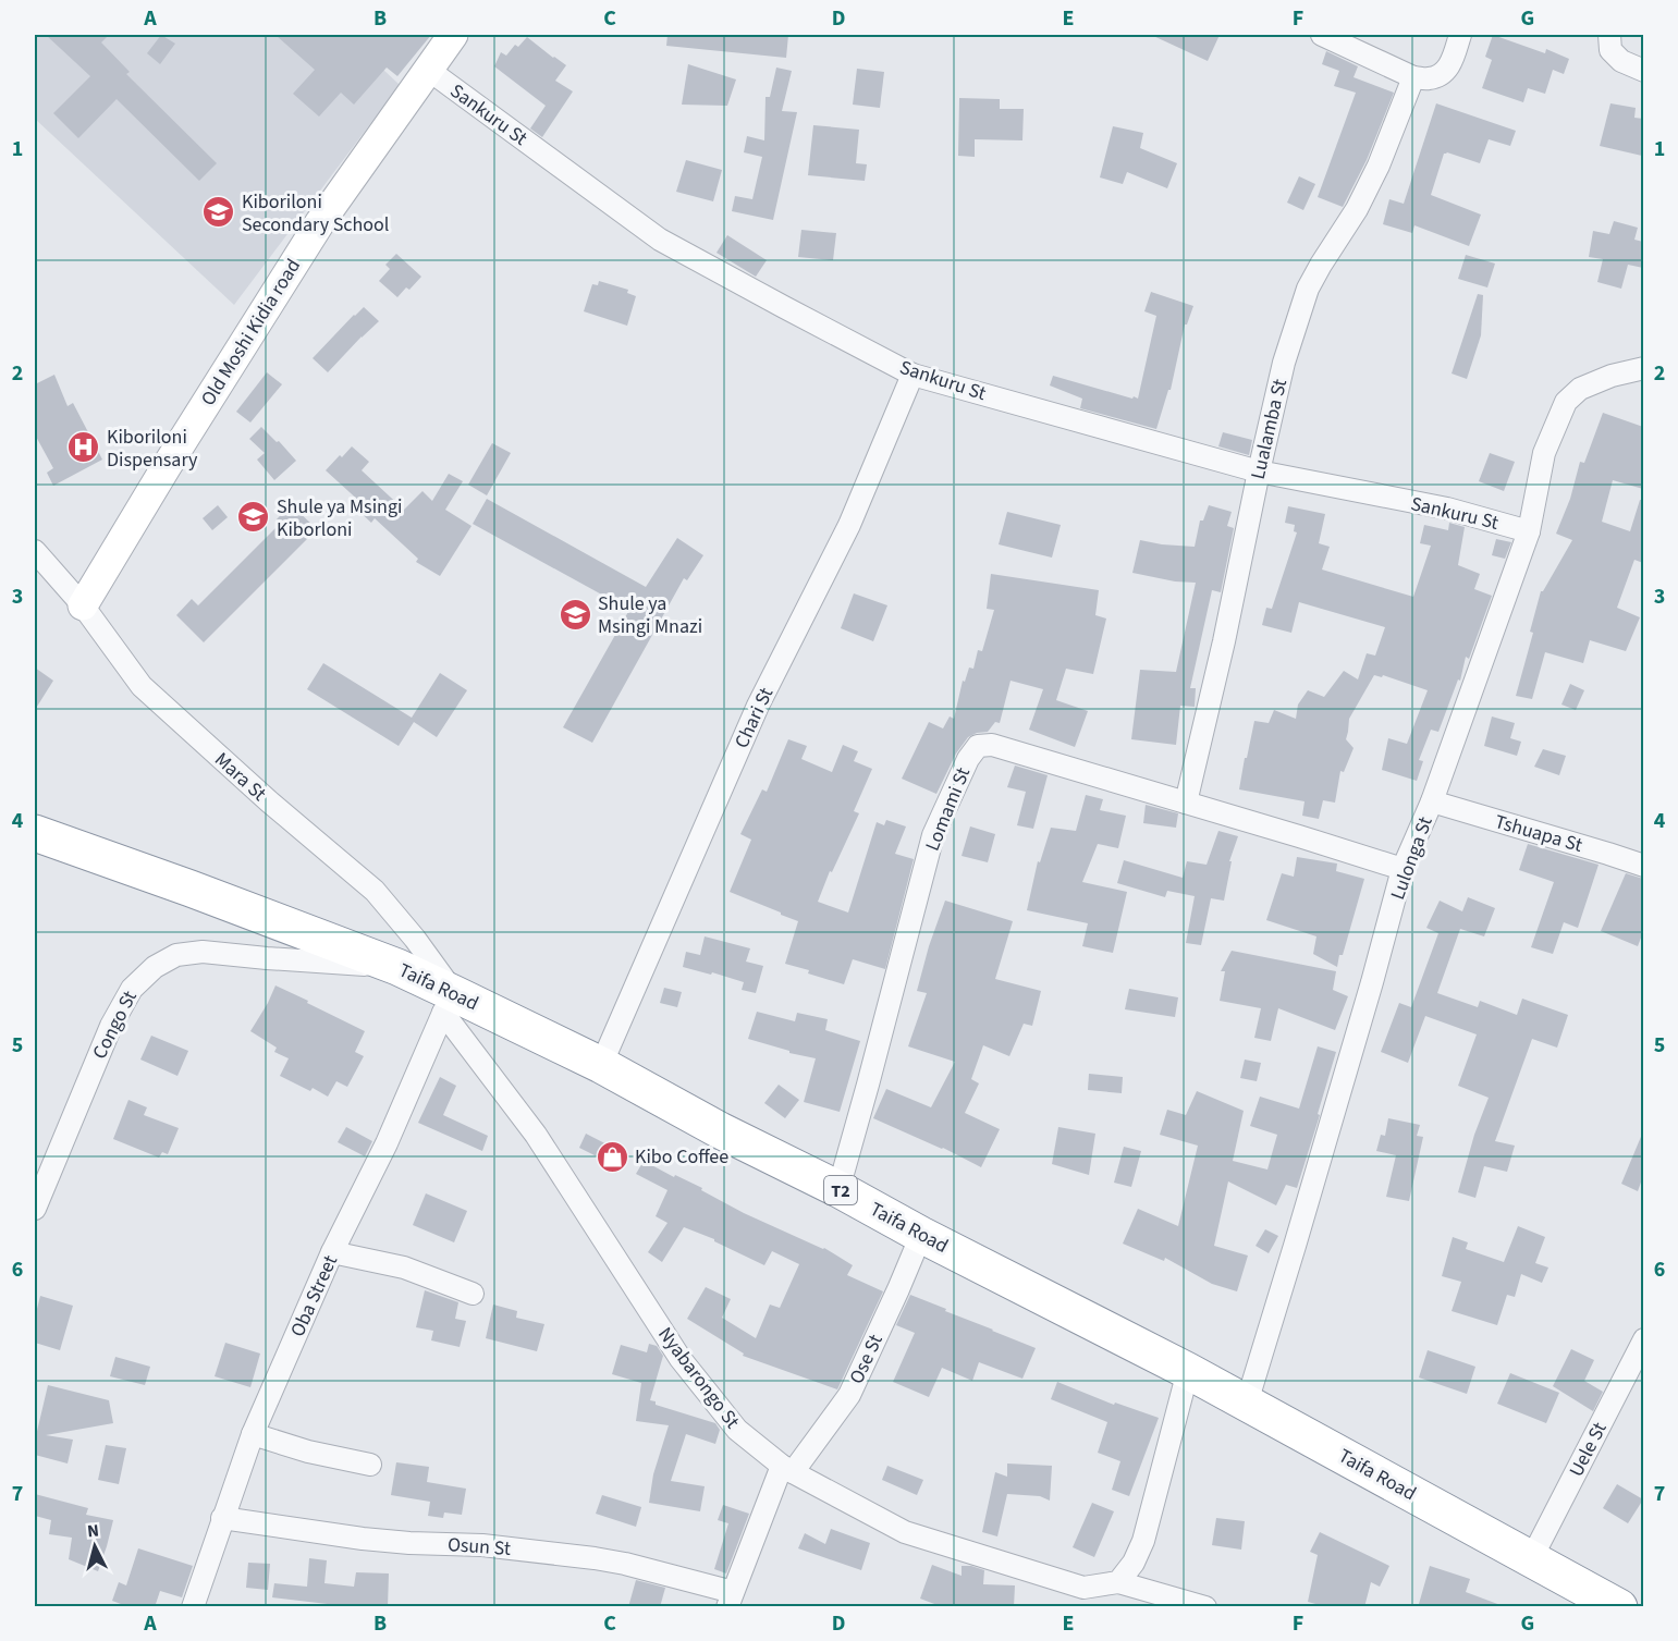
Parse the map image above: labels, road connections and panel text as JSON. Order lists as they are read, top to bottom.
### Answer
{
  "streets": {
    "highway": ["Taifa Road", "T2"],
    "street": [
      "Sankuru St",
      "Old Moshi Kidia road",
      "Lualamba St",
      "Chari St",
      "Mara St",
      "Lomami St",
      "Tshuapa St",
      "Lulonga St",
      "Congo St",
      "Oba Street",
      "Ose St",
      "Nyabarongo St",
      "Uele St",
      "Osun St"
    ]
  },
  "crossings": [
    ["Sankuru St", "Old Moshi Kidia road"],
    ["Sankuru St", "Lualamba St"],
    ["Sankuru St", "Chari St"],
    ["Sankuru St", "Lulonga St"],
    ["Old Moshi Kidia road", "Mara St"],
    ["Lualamba St", "Lomami St"],
    ["Chari St", "Taifa Road"],
    ["Mara St", "Taifa Road"],
    ["Mara St", "Oba Street"],
    ["Mara St", "Nyabarongo St"],
    ["Lomami St", "Lulonga St"],
    ["Lomami St", "Taifa Road"],
    ["Tshuapa St", "Lulonga St"],
    ["Lulonga St", "Taifa Road"],
    ["Taifa Road", "Congo St"],
    ["Taifa Road", "Oba Street"],
    ["Taifa Road", "Ose St"],
    ["Taifa Road", "Nyabarongo St"],
    ["Taifa Road", "Uele St"],
    ["Oba Street", "Nyabarongo St"],
    ["Oba Street", "Osun St"],
    ["Ose St", "Nyabarongo St"],
    ["Ose St", "Osun St"]
  ],
  "places": {
    "school or university": ["Kiboriloni Secondary School", "Shule ya Msingi Kiborloni", "Shule ya Msingi Mnazi"],
    "hospital": ["Kiboriloni Dispensary"],
    "shop": ["Kibo Coffee"]
  },
  "north": "top",
  "grid": {
    "columns": [
      "A",
      "B",
      "C",
      "D",
      "E",
      "F",
      "G"
    ],
    "rows": [
      "1",
      "2",
      "3",
      "4",
      "5",
      "6",
      "7"
    ]
  }
}
